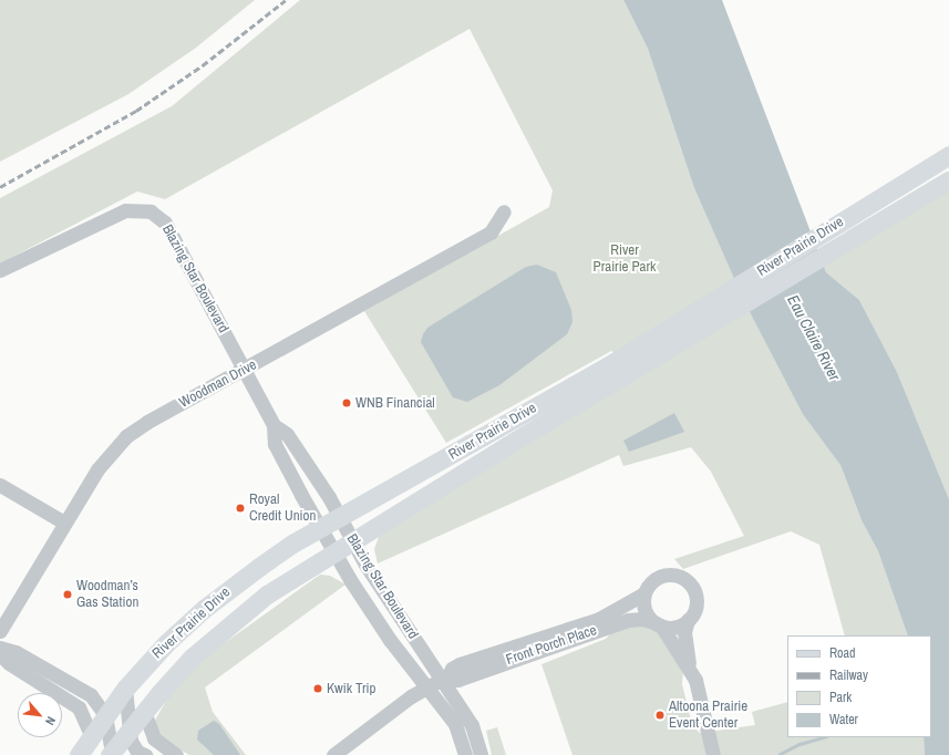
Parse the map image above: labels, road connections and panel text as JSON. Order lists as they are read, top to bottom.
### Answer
{
  "streets": {
    "main road": ["River Prairie Drive"],
    "street": ["Blazing Star Boulevard", "Woodman Drive", "Front Porch Place"]
  },
  "crossings": [
    ["River Prairie Drive", "Blazing Star Boulevard"],
    ["Blazing Star Boulevard", "Woodman Drive"],
    ["Blazing Star Boulevard", "Front Porch Place"]
  ],
  "water": ["Eau Claire River"],
  "parks": ["River Prairie Park"],
  "places": [
    "WNB Financial",
    "Royal Credit Union",
    "Woodman’s Gas Station",
    "Kwik Trip",
    "Altoona Prairie Event Center"
  ],
  "legend": [
    "Road",
    "Railway",
    "Park",
    "Water"
  ],
  "north": "bottom right"
}
